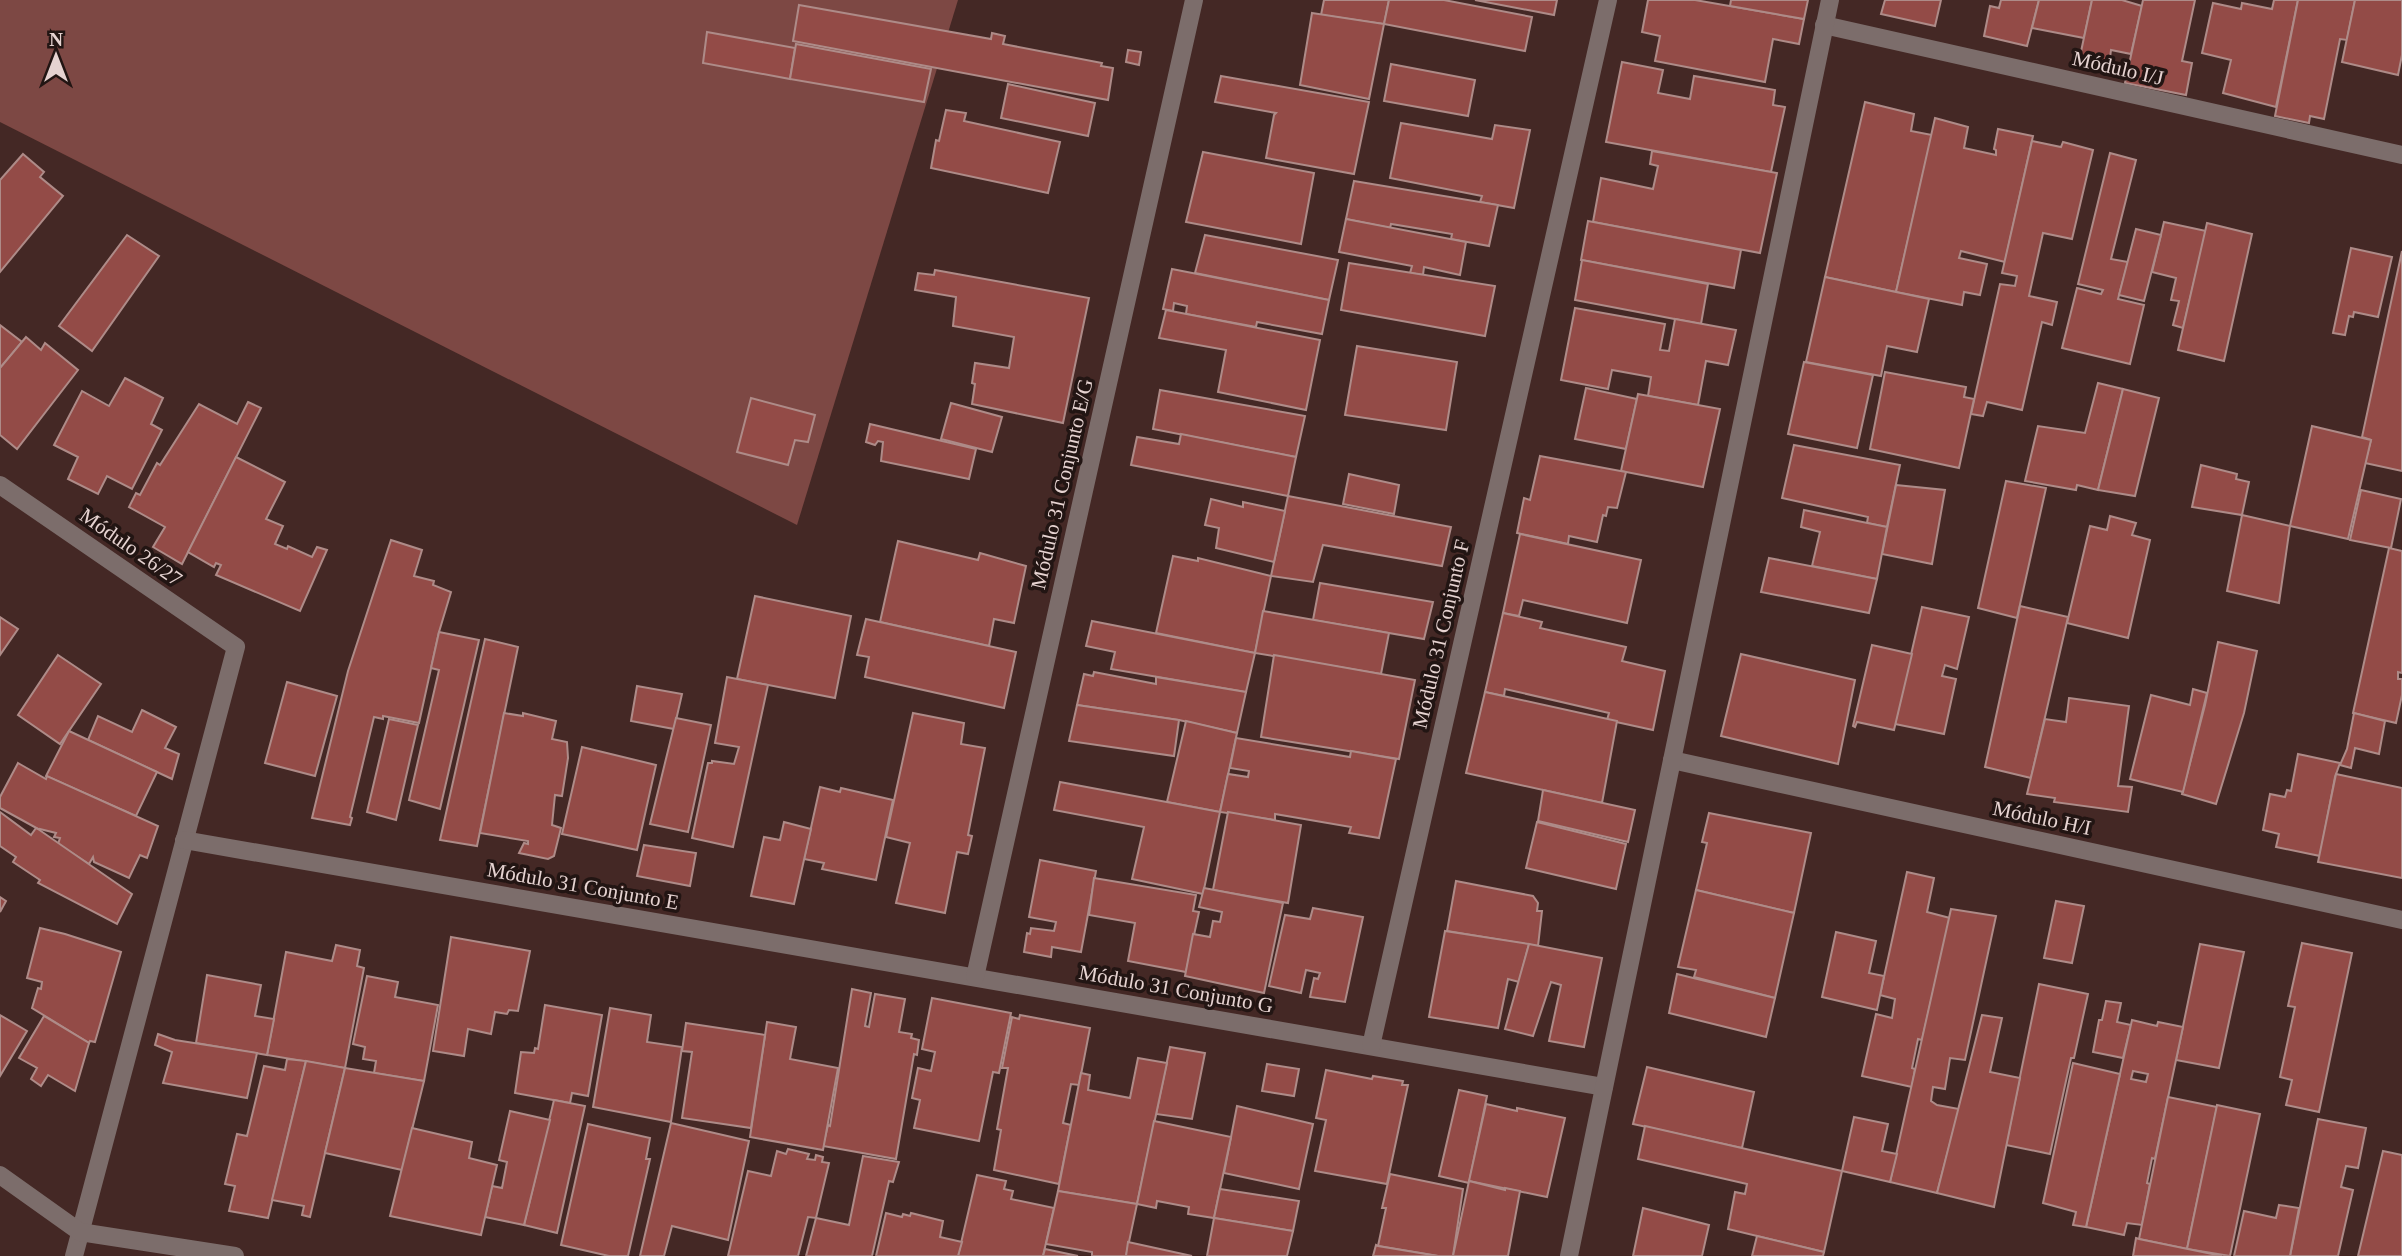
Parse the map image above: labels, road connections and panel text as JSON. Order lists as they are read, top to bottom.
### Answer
{
  "streets": {
    "street": [
      "Módulo I/J",
      "Módulo 31 Conjunto E/G",
      "Módulo 26/27",
      "Módulo 31 Conjunto F",
      "Módulo H/I",
      "Módulo 31 Conjunto E",
      "Módulo 31 Conjunto G"
    ]
  },
  "crossings": [
    ["Módulo 31 Conjunto E/G", "Módulo 31 Conjunto E"],
    ["Módulo 31 Conjunto E/G", "Módulo 31 Conjunto G"],
    ["Módulo 26/27", "Módulo 31 Conjunto E"],
    ["Módulo 31 Conjunto F", "Módulo 31 Conjunto G"],
    ["Módulo 31 Conjunto E", "Módulo 31 Conjunto G"]
  ],
  "north": "top"
}
